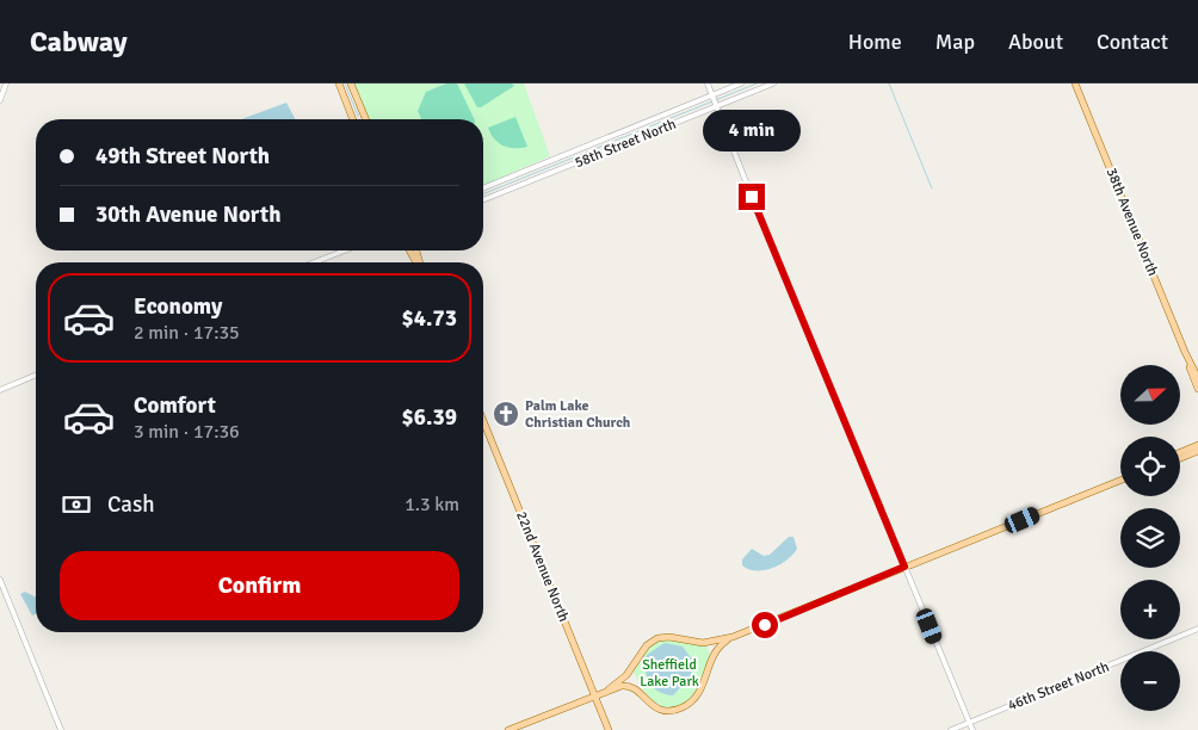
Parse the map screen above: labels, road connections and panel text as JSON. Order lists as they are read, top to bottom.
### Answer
{
  "streets": {
    "main road": ["38th Avenue North", "22nd Avenue North"],
    "street": ["58th Street North", "46th Street North"]
  },
  "parks": ["Sheffield Lake Park"],
  "places": {
    "church": ["Palm Lake Christian Church"]
  },
  "north": "right",
  "page": {
    "header": "Cabway",
    "nav": [
      "Home",
      "Map",
      "About",
      "Contact"
    ],
    "bubble": "4 min",
    "banner": ["49th Street North", "30th Avenue North"],
    "list": [
      {
        "name": "Economy",
        "note": "2 min · 17:35",
        "value": "$4.73"
      },
      {
        "name": "Comfort",
        "note": "3 min · 17:36",
        "value": "$6.39"
      }
    ],
    "map_buttons": ["+", "−"],
    "pay": ["Cash", "1.3 km"],
    "buttons": "Confirm"
  }
}
